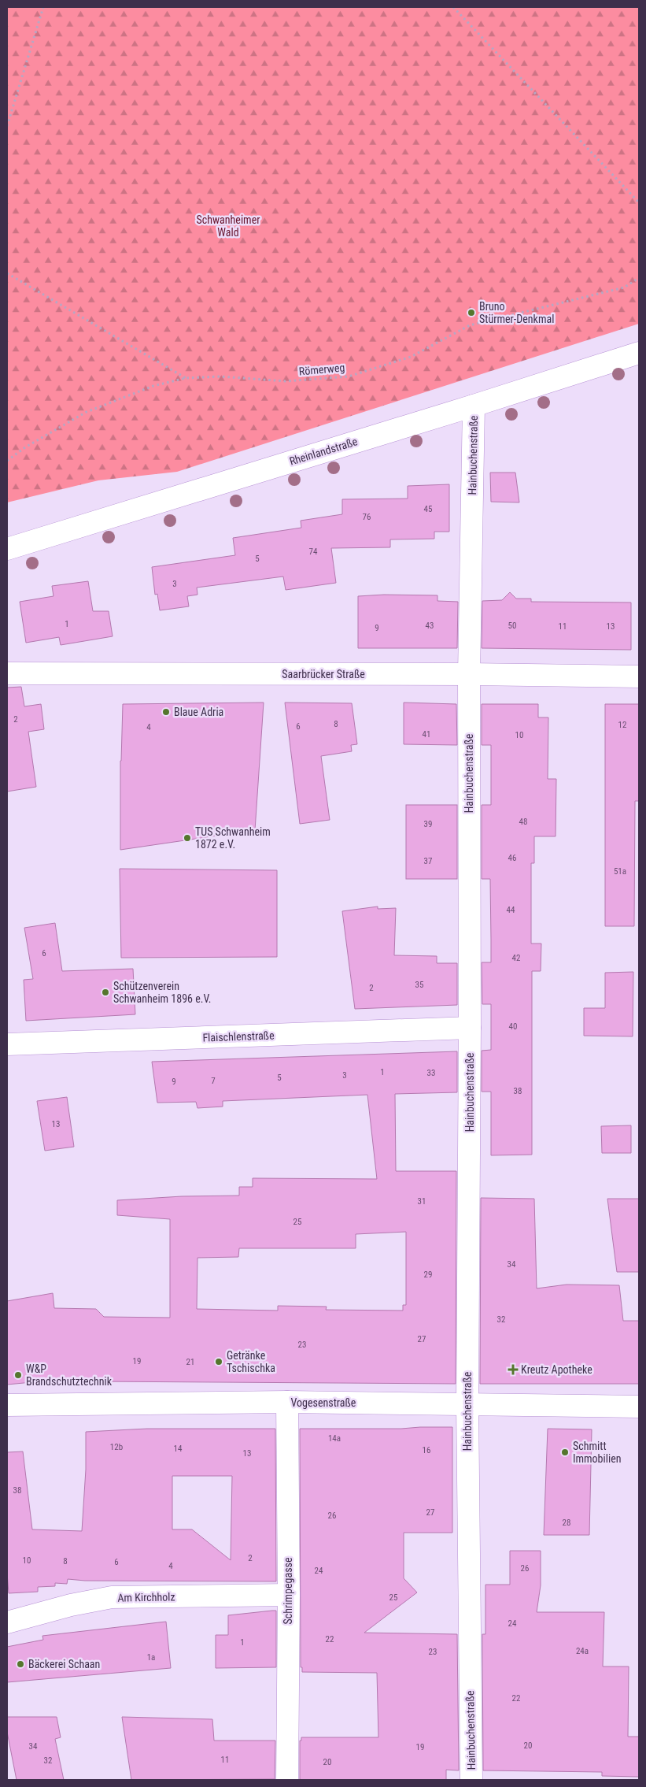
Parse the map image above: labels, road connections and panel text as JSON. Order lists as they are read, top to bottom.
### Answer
{
  "streets": {
    "street": [
      "Rheinlandstraße",
      "Hainbuchenstraße",
      "Saarbrücker Straße",
      "Flaischlenstraße",
      "Vogesenstraße",
      "Schrimpegasse",
      "Am Kirchholz"
    ],
    "path": ["Römerweg"]
  },
  "crossings": [
    ["Rheinlandstraße", "Hainbuchenstraße"],
    ["Hainbuchenstraße", "Saarbrücker Straße"],
    ["Hainbuchenstraße", "Flaischlenstraße"],
    ["Hainbuchenstraße", "Vogesenstraße"],
    ["Vogesenstraße", "Schrimpegasse"],
    ["Schrimpegasse", "Am Kirchholz"]
  ],
  "parks": ["Schwanheimer Wald"],
  "places": {
    "other": [
      "Bruno Stürmer-Denkmal",
      "Blaue Adria",
      "TUS Schwanheim 1872 e.V.",
      "Schützenverein Schwanheim 1896 e.V.",
      "Getränke Tschischka",
      "W&P Brandschutztechnik",
      "Schmitt Immobilien",
      "Bäckerei Schaan"
    ],
    "health": ["Kreutz Apotheke"]
  },
  "house_numbers": [
    "45",
    "76",
    "74",
    "5",
    "3",
    "1",
    "43",
    "50",
    "11",
    "13",
    "9",
    "2",
    "8",
    "12",
    "6",
    "4",
    "41",
    "10",
    "48",
    "39",
    "46",
    "37",
    "51a",
    "44",
    "6",
    "42",
    "35",
    "2",
    "40",
    "1",
    "33",
    "3",
    "5",
    "7",
    "9",
    "38",
    "13",
    "31",
    "25",
    "34",
    "29",
    "32",
    "27",
    "23",
    "19",
    "21",
    "14a",
    "12b",
    "14",
    "16",
    "13",
    "38",
    "27",
    "26",
    "28",
    "2",
    "10",
    "8",
    "6",
    "4",
    "26",
    "24",
    "25",
    "24",
    "22",
    "1",
    "24a",
    "23",
    "1a",
    "22",
    "20",
    "34",
    "19",
    "11",
    "32",
    "20"
  ]
}
